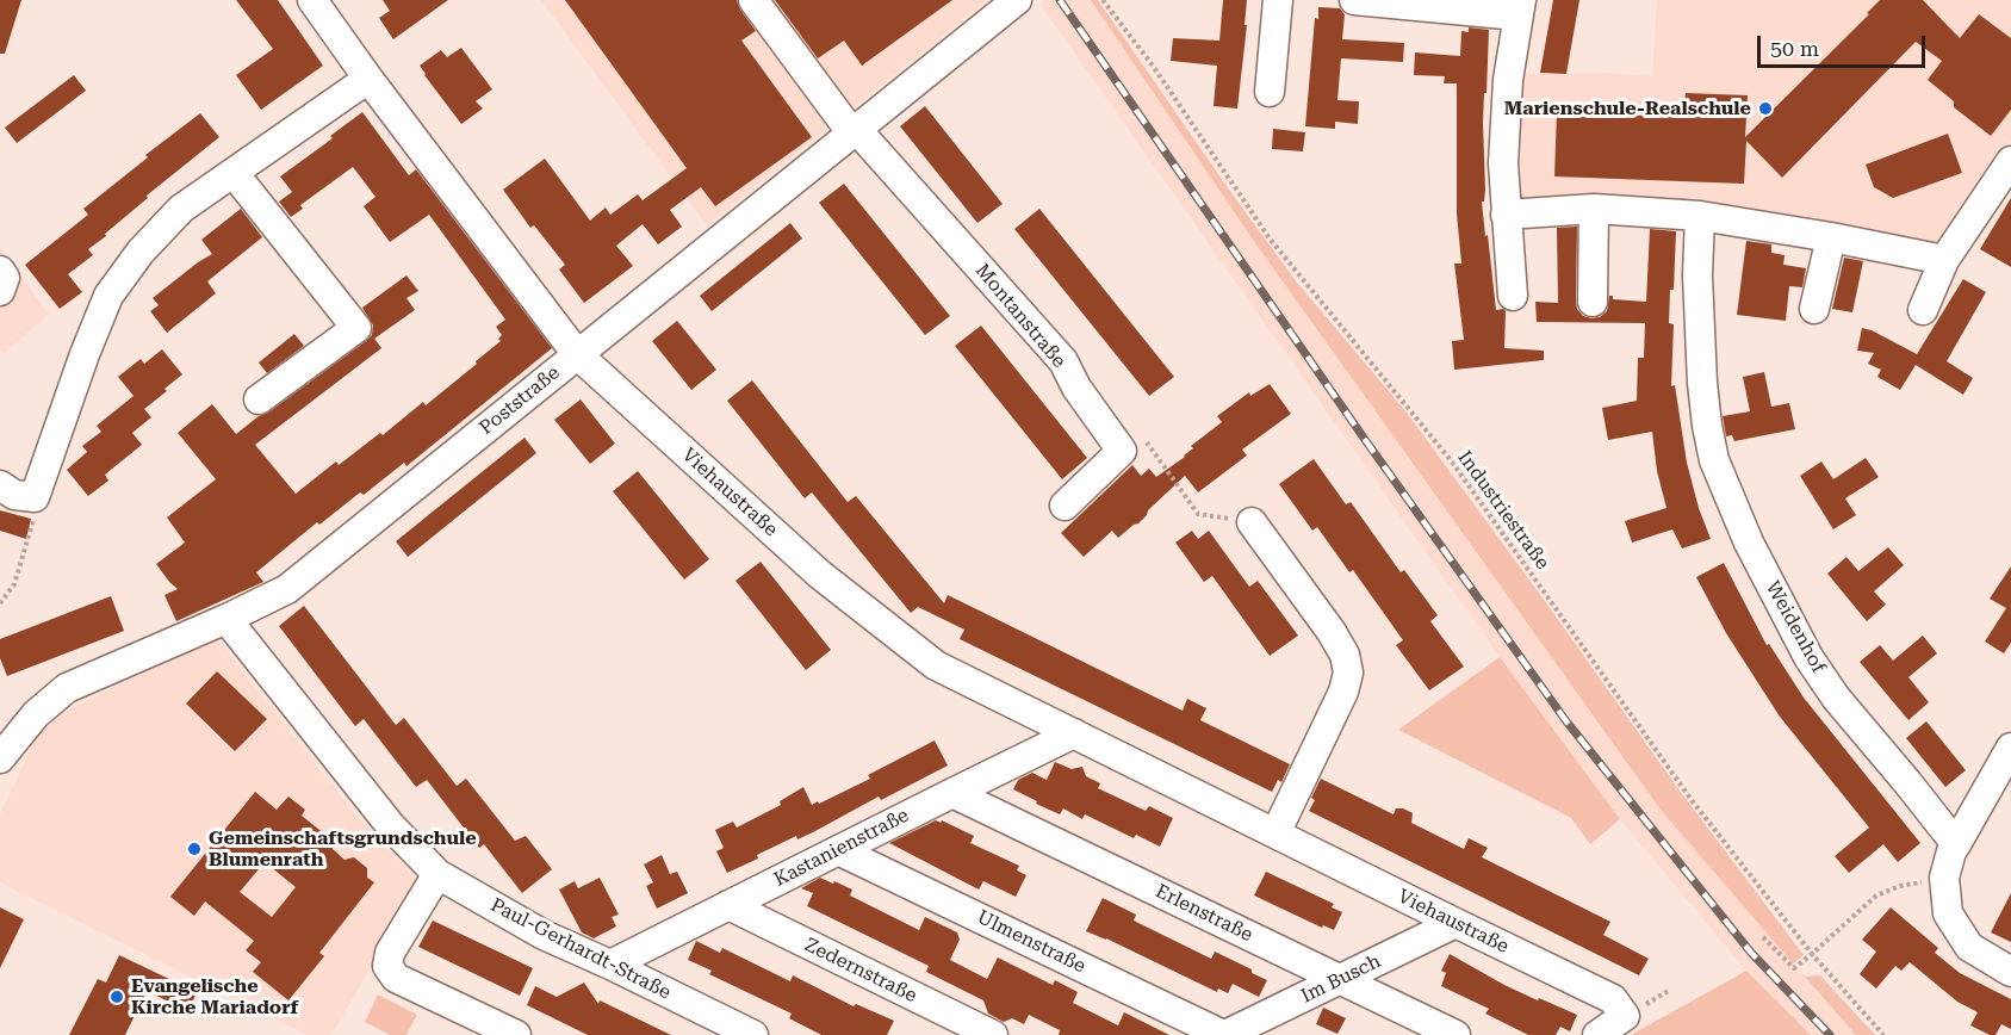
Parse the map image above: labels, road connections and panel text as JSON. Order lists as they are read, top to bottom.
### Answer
{
  "streets": {
    "street": [
      "Montanstraße",
      "Poststraße",
      "Viehaustraße",
      "Weidenhof",
      "Kastanienstraße",
      "Erlenstraße",
      "Ulmenstraße",
      "Paul-Gerhardt-Straße",
      "Zedernstraße",
      "Im Busch"
    ],
    "path": ["Industriestraße"]
  },
  "crossings": [
    ["Montanstraße", "Poststraße"],
    ["Poststraße", "Viehaustraße"],
    ["Poststraße", "Paul-Gerhardt-Straße"],
    ["Viehaustraße", "Kastanienstraße"],
    ["Viehaustraße", "Im Busch"],
    ["Kastanienstraße", "Erlenstraße"],
    ["Kastanienstraße", "Ulmenstraße"],
    ["Kastanienstraße", "Paul-Gerhardt-Straße"],
    ["Kastanienstraße", "Zedernstraße"],
    ["Erlenstraße", "Im Busch"],
    ["Ulmenstraße", "Im Busch"]
  ],
  "places": ["Marienschule-Realschule", "Gemeinschaftsgrundschule Blumenrath", "Evangelische Kirche Mariadorf"],
  "scale_bar": "50 m"
}
